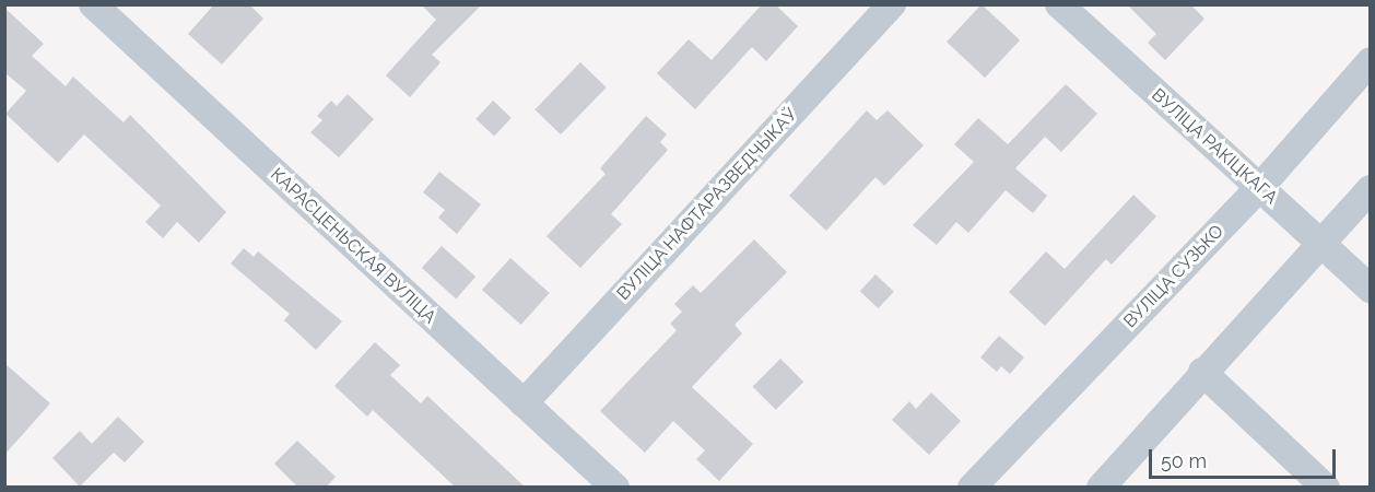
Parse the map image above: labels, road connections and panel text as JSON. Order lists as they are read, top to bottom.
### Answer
{
  "streets": {
    "street": [
      "ВУЛІЦА РАКІЦКАГА",
      "ВУЛІЦА НАФТАРАЗВЕДЧЫКАЎ",
      "КАРАСЦЕНЬСКАЯ ВУЛІЦА",
      "ВУЛІЦА СУЗЬКО"
    ]
  },
  "crossings": [
    ["ВУЛІЦА РАКІЦКАГА", "ВУЛІЦА СУЗЬКО"],
    ["ВУЛІЦА НАФТАРАЗВЕДЧЫКАЎ", "КАРАСЦЕНЬСКАЯ ВУЛІЦА"]
  ],
  "scale_bar": "50 m"
}
